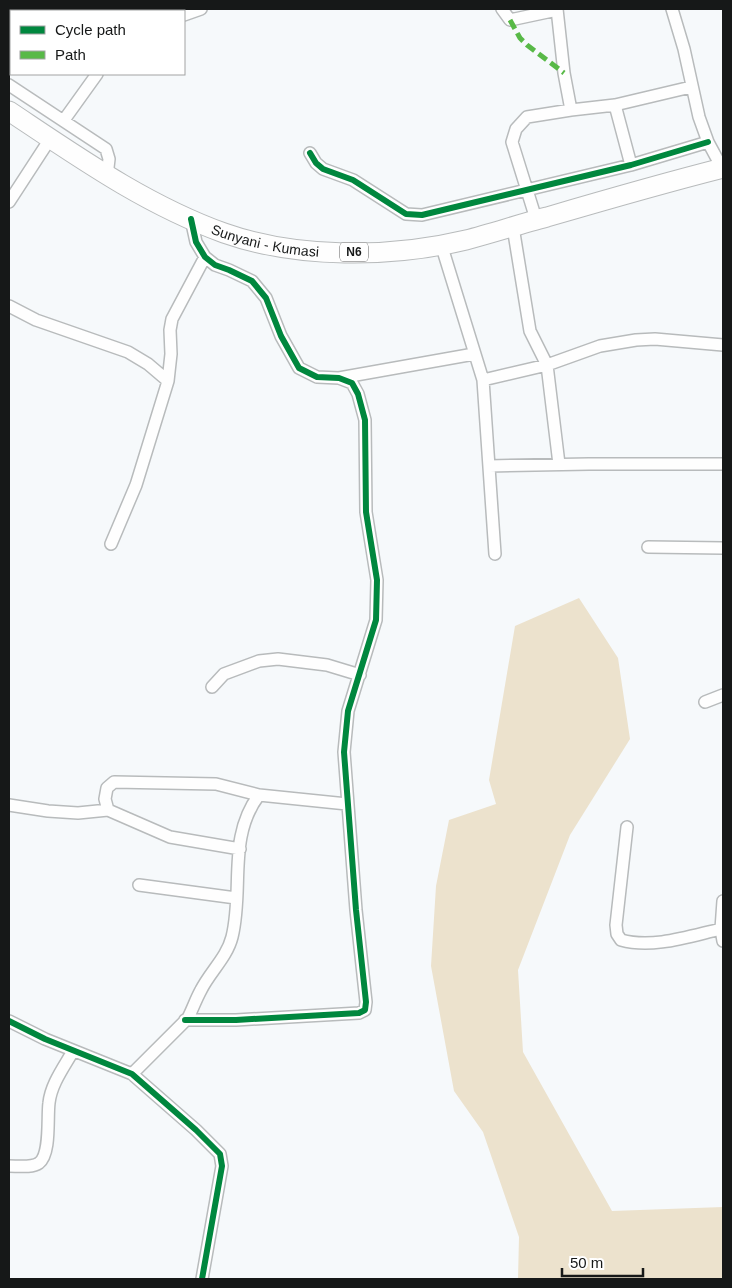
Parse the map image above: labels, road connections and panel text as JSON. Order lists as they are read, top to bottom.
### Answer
{
  "streets": {
    "main road": ["Sunyani - Kumasi", "N6"]
  },
  "legend": ["Cycle path", "Path"],
  "scale_bar": "50 m"
}
